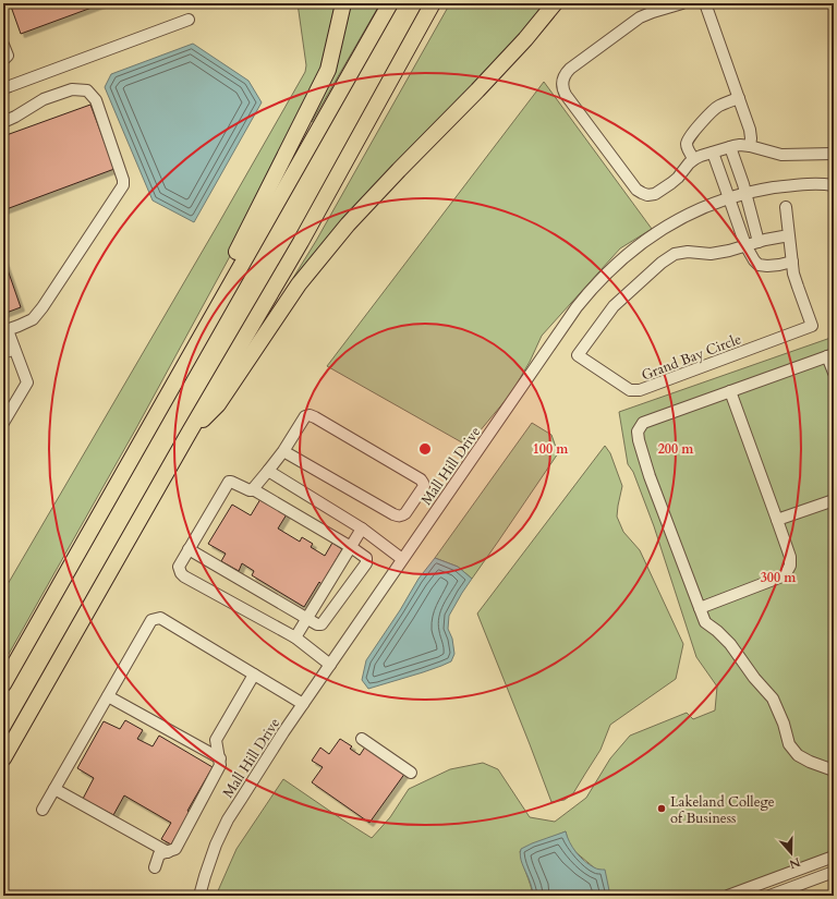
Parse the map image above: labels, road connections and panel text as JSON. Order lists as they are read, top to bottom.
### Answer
{
  "streets": {
    "street": ["Grand Bay Circle", "Mall Hill Drive"]
  },
  "places": ["Lakeland College of Business"],
  "north": "bottom",
  "rings": ["100 m", "200 m", "300 m"]
}
